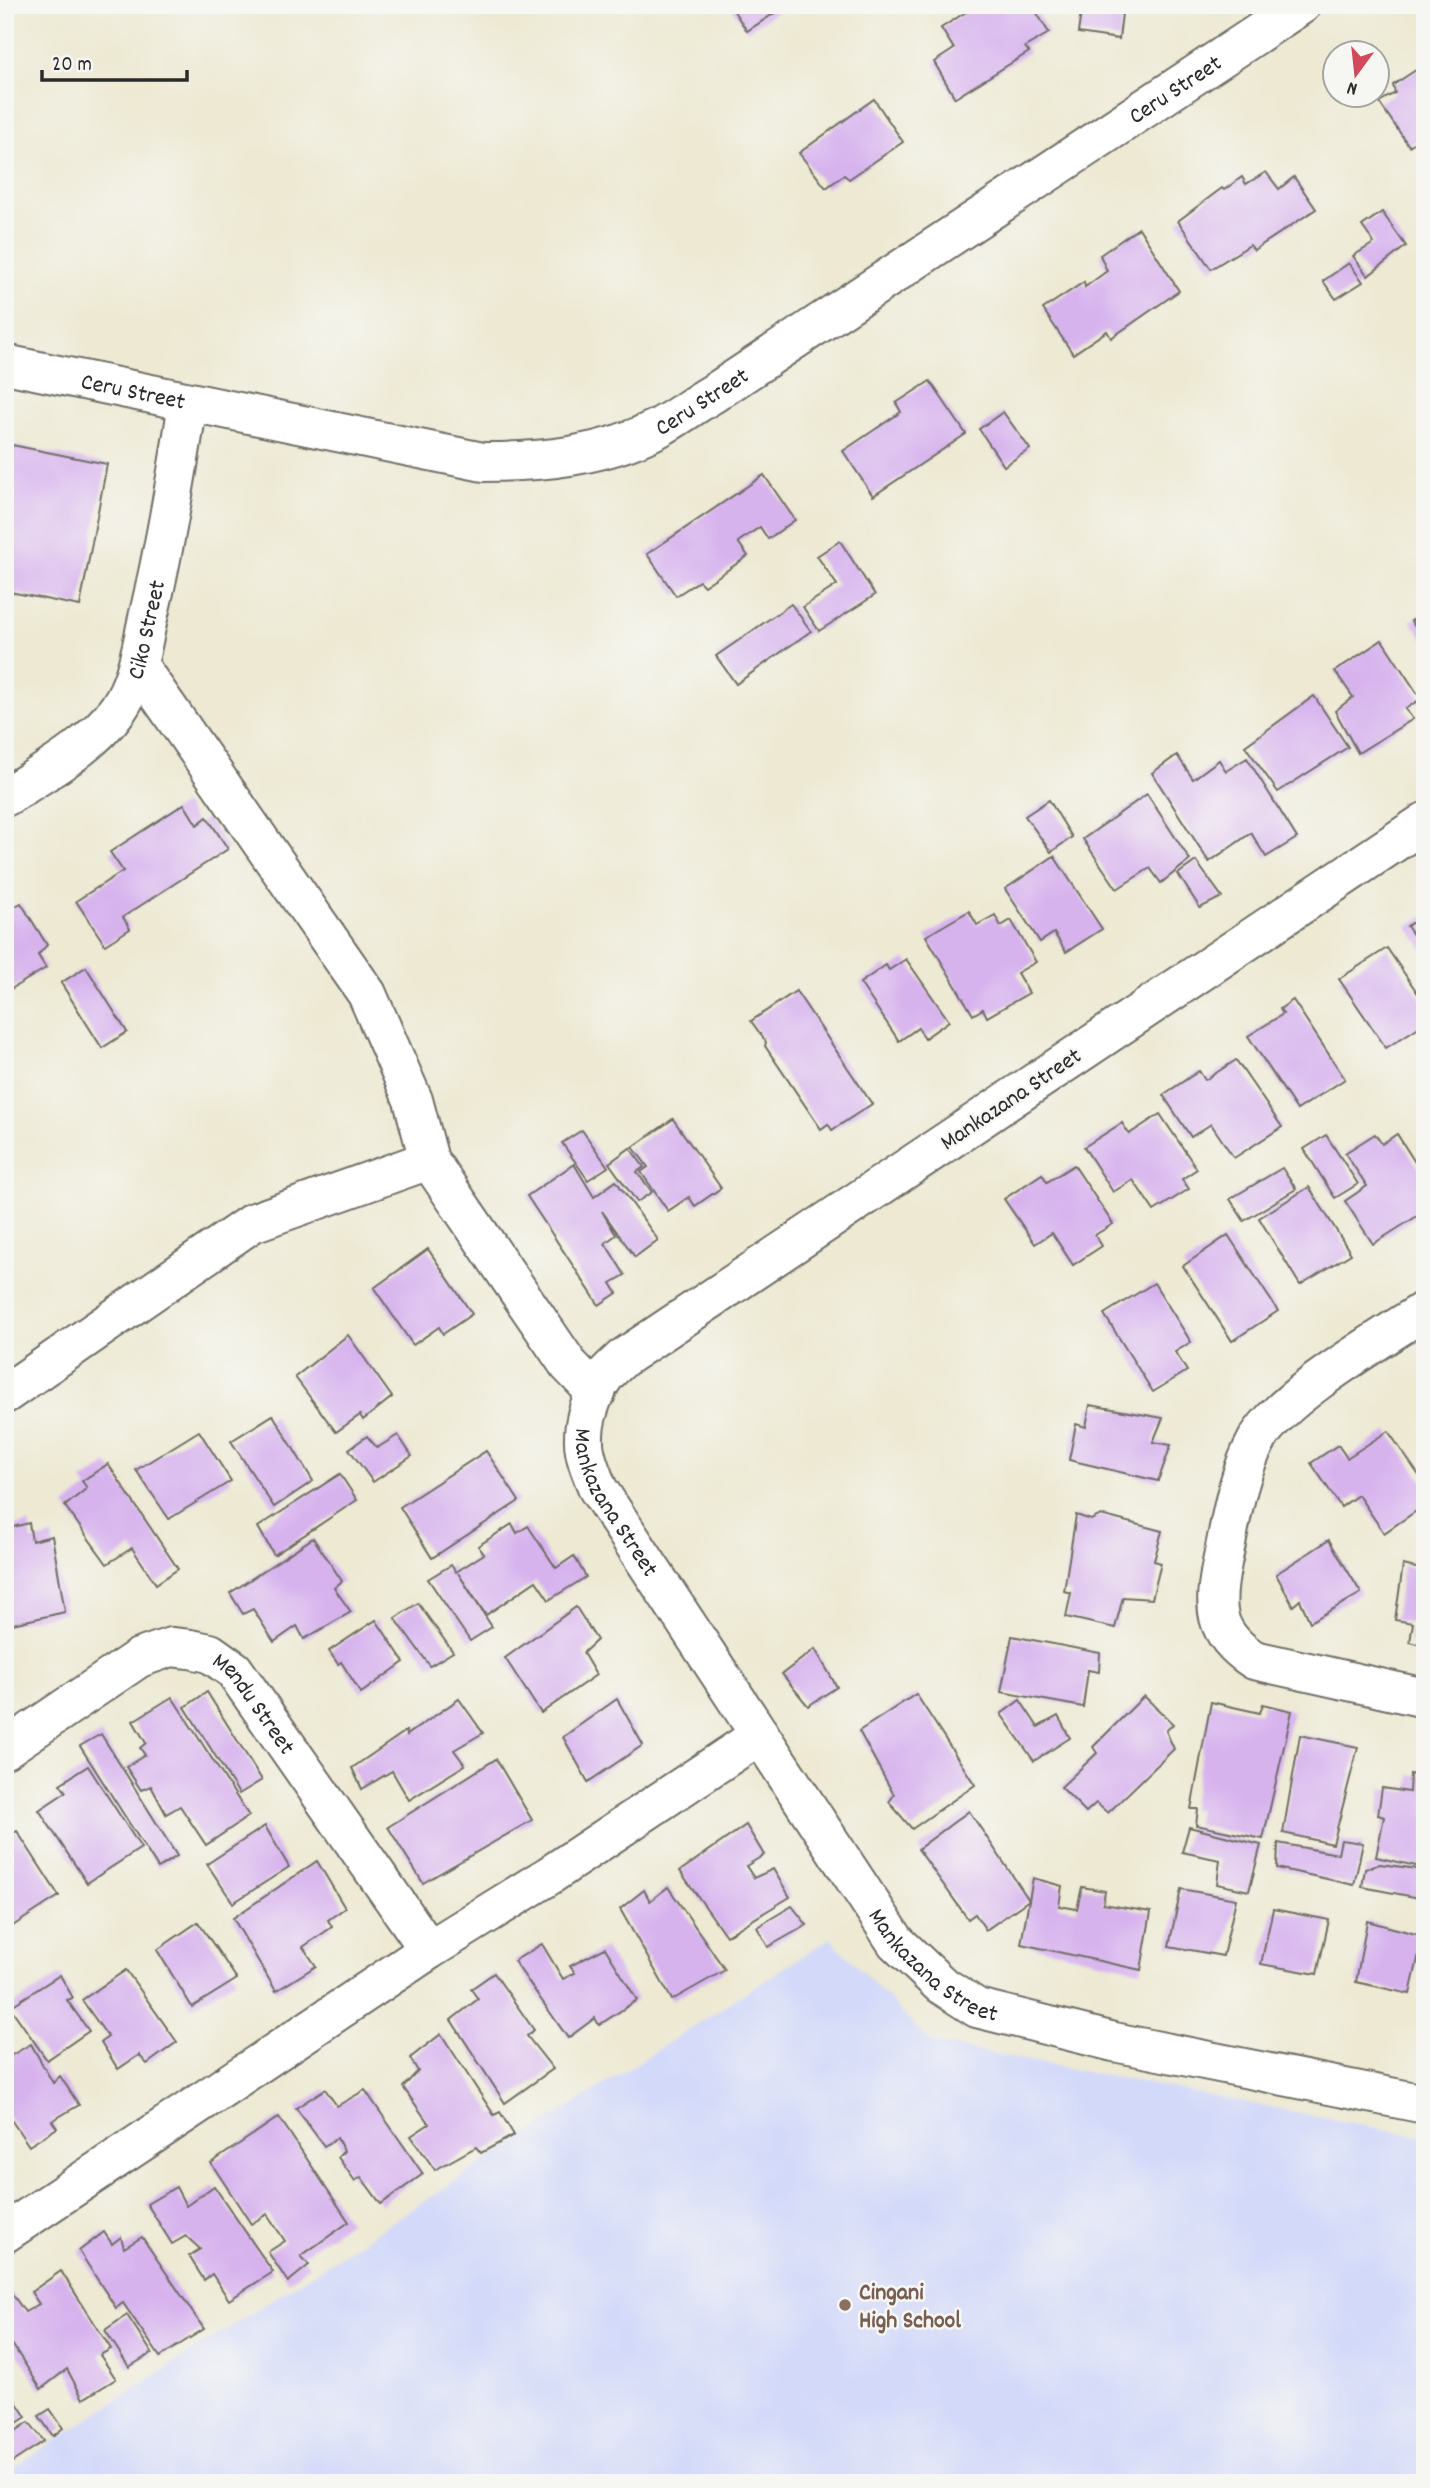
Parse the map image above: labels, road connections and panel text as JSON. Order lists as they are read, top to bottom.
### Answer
{
  "streets": {
    "street": [
      "Ceru Street",
      "Ciko Street",
      "Mankazana Street",
      "Mendu Street"
    ]
  },
  "crossings": [
    ["Ceru Street", "Ciko Street"]
  ],
  "places": ["Cingani High School"],
  "scale_bar": "20 m",
  "north": "bottom"
}
